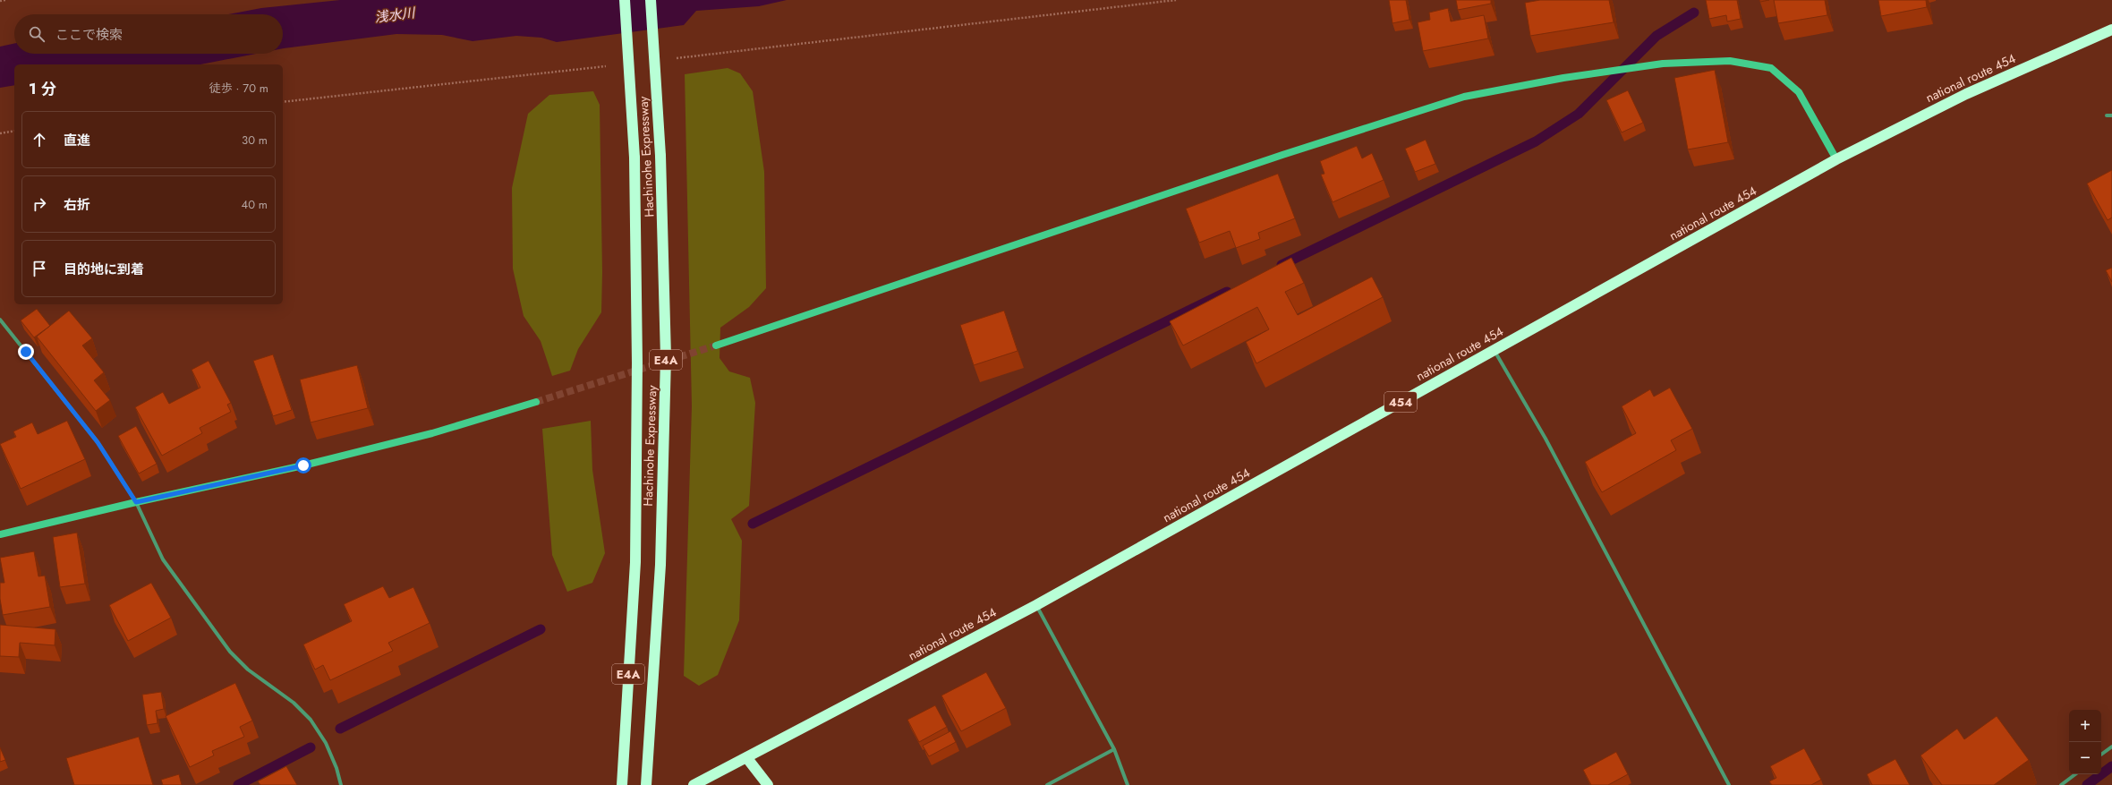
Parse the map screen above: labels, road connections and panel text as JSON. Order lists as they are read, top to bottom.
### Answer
{
  "streets": {
    "highway": [
      "national route 454",
      "Hachinohe Expressway",
      "E4A",
      "454"
    ]
  },
  "water": ["浅水川"],
  "page": {
    "search": "ここで検索",
    "heading": ["1 分", "徒歩 · 70 m"],
    "list": [
      ["直進", "30 m"],
      ["右折", "40 m"],
      "目的地に到着"
    ],
    "map_buttons": ["+", "−"]
  }
}
